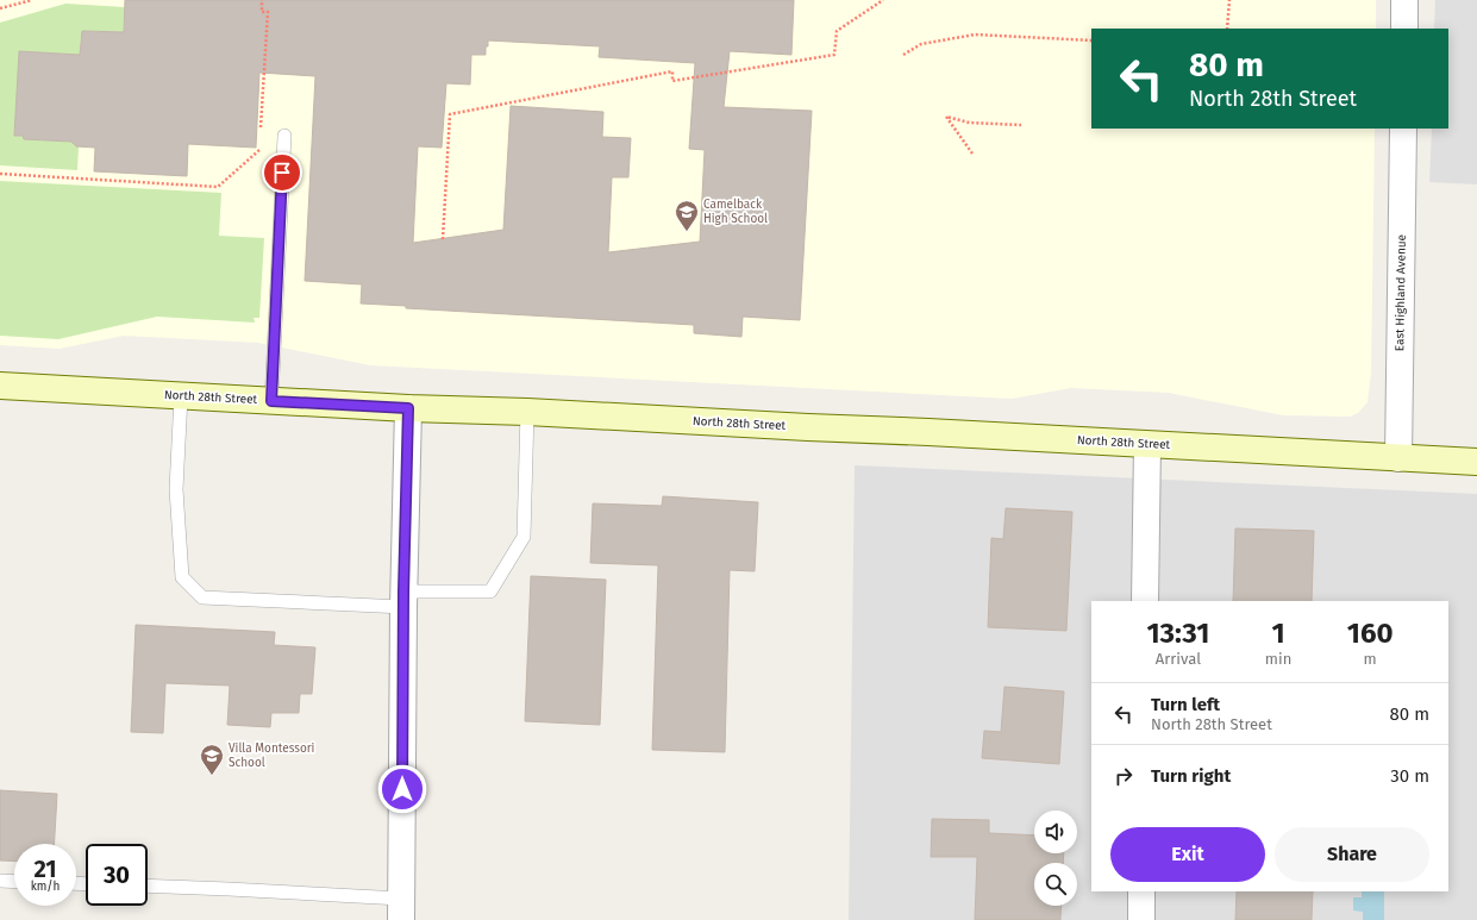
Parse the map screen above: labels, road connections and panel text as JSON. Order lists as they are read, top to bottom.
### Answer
{
  "streets": {
    "street": ["East Highland Avenue", "North 28th Street"]
  },
  "crossings": [
    ["East Highland Avenue", "North 28th Street"]
  ],
  "places": {
    "school or university": ["Camelback High School", "Villa Montessori School"]
  },
  "page": {
    "turn": ["80 m", "North 28th Street"],
    "eta": [
      "13:31",
      "Arrival",
      "1",
      "min",
      "160",
      "m"
    ],
    "list": [
      {
        "name": "Turn left",
        "note": "North 28th Street",
        "value": "80 m"
      },
      {
        "name": "Turn right",
        "value": "30 m"
      }
    ],
    "buttons": ["Exit", "Share"],
    "speed": "21 km/h",
    "limit": "30"
  }
}
